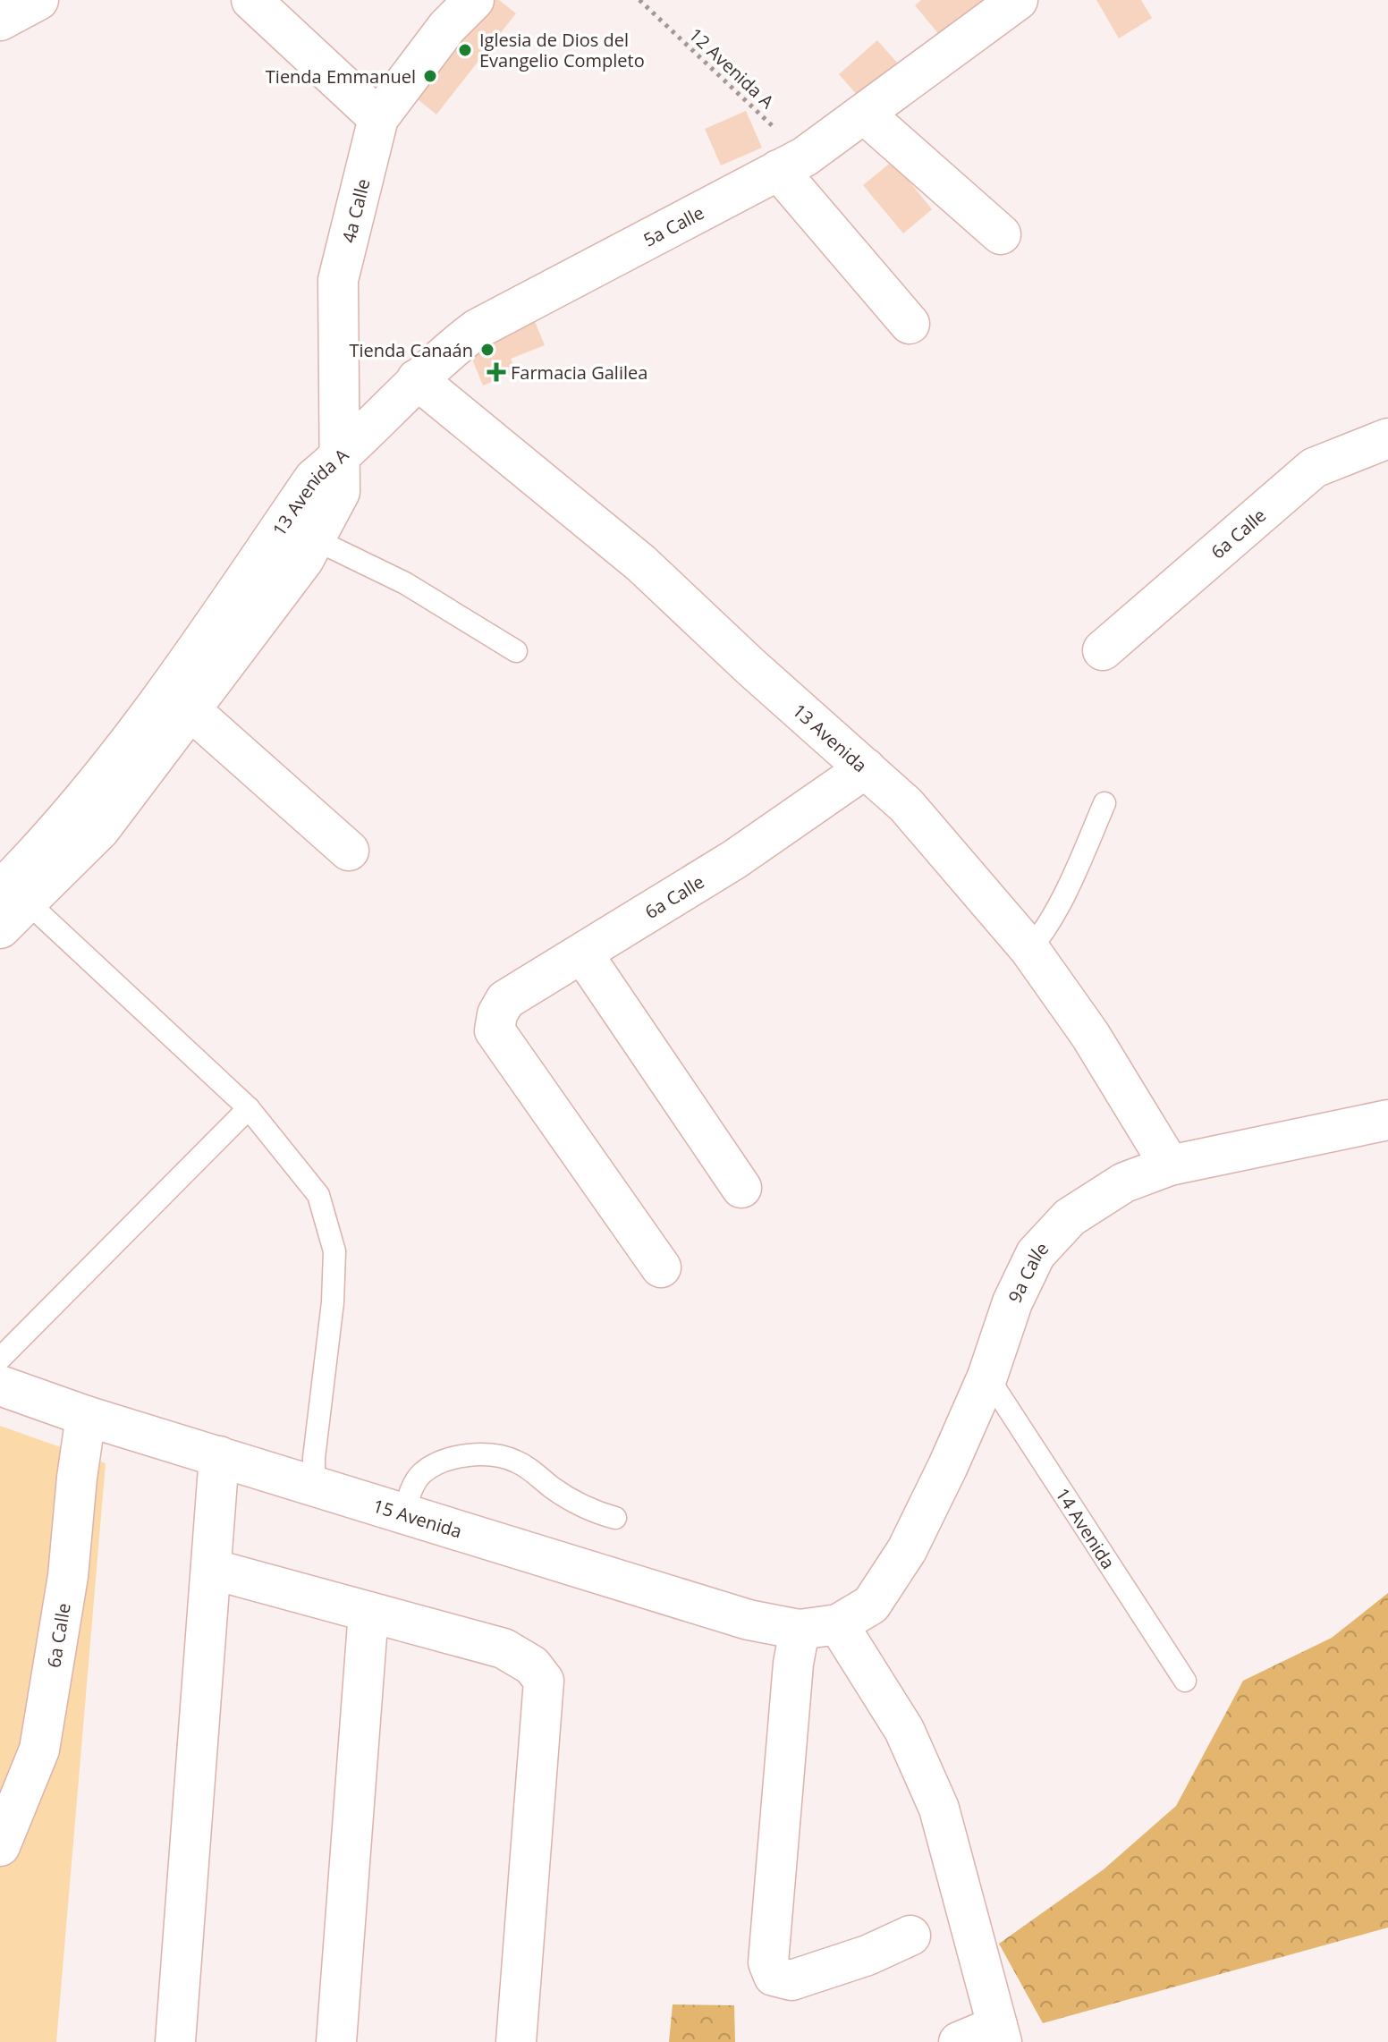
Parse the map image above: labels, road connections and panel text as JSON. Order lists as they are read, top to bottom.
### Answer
{
  "streets": {
    "street": [
      "4a Calle",
      "5a Calle",
      "13 Avenida A",
      "6a Calle",
      "13 Avenida",
      "9a Calle",
      "15 Avenida"
    ],
    "lane": ["14 Avenida"],
    "path": ["12 Avenida A"]
  },
  "crossings": [
    ["12 Avenida A", "5a Calle"],
    ["4a Calle", "5a Calle"],
    ["4a Calle", "13 Avenida A"],
    ["5a Calle", "13 Avenida A"],
    ["5a Calle", "13 Avenida"],
    ["6a Calle", "13 Avenida"],
    ["6a Calle", "15 Avenida"],
    ["13 Avenida", "9a Calle"],
    ["9a Calle", "15 Avenida"],
    ["9a Calle", "14 Avenida"]
  ],
  "places": {
    "other": ["Iglesia de Dios del Evangelio Completo", "Tienda Emmanuel", "Tienda Canaán"],
    "health": ["Farmacia Galilea"]
  }
}
